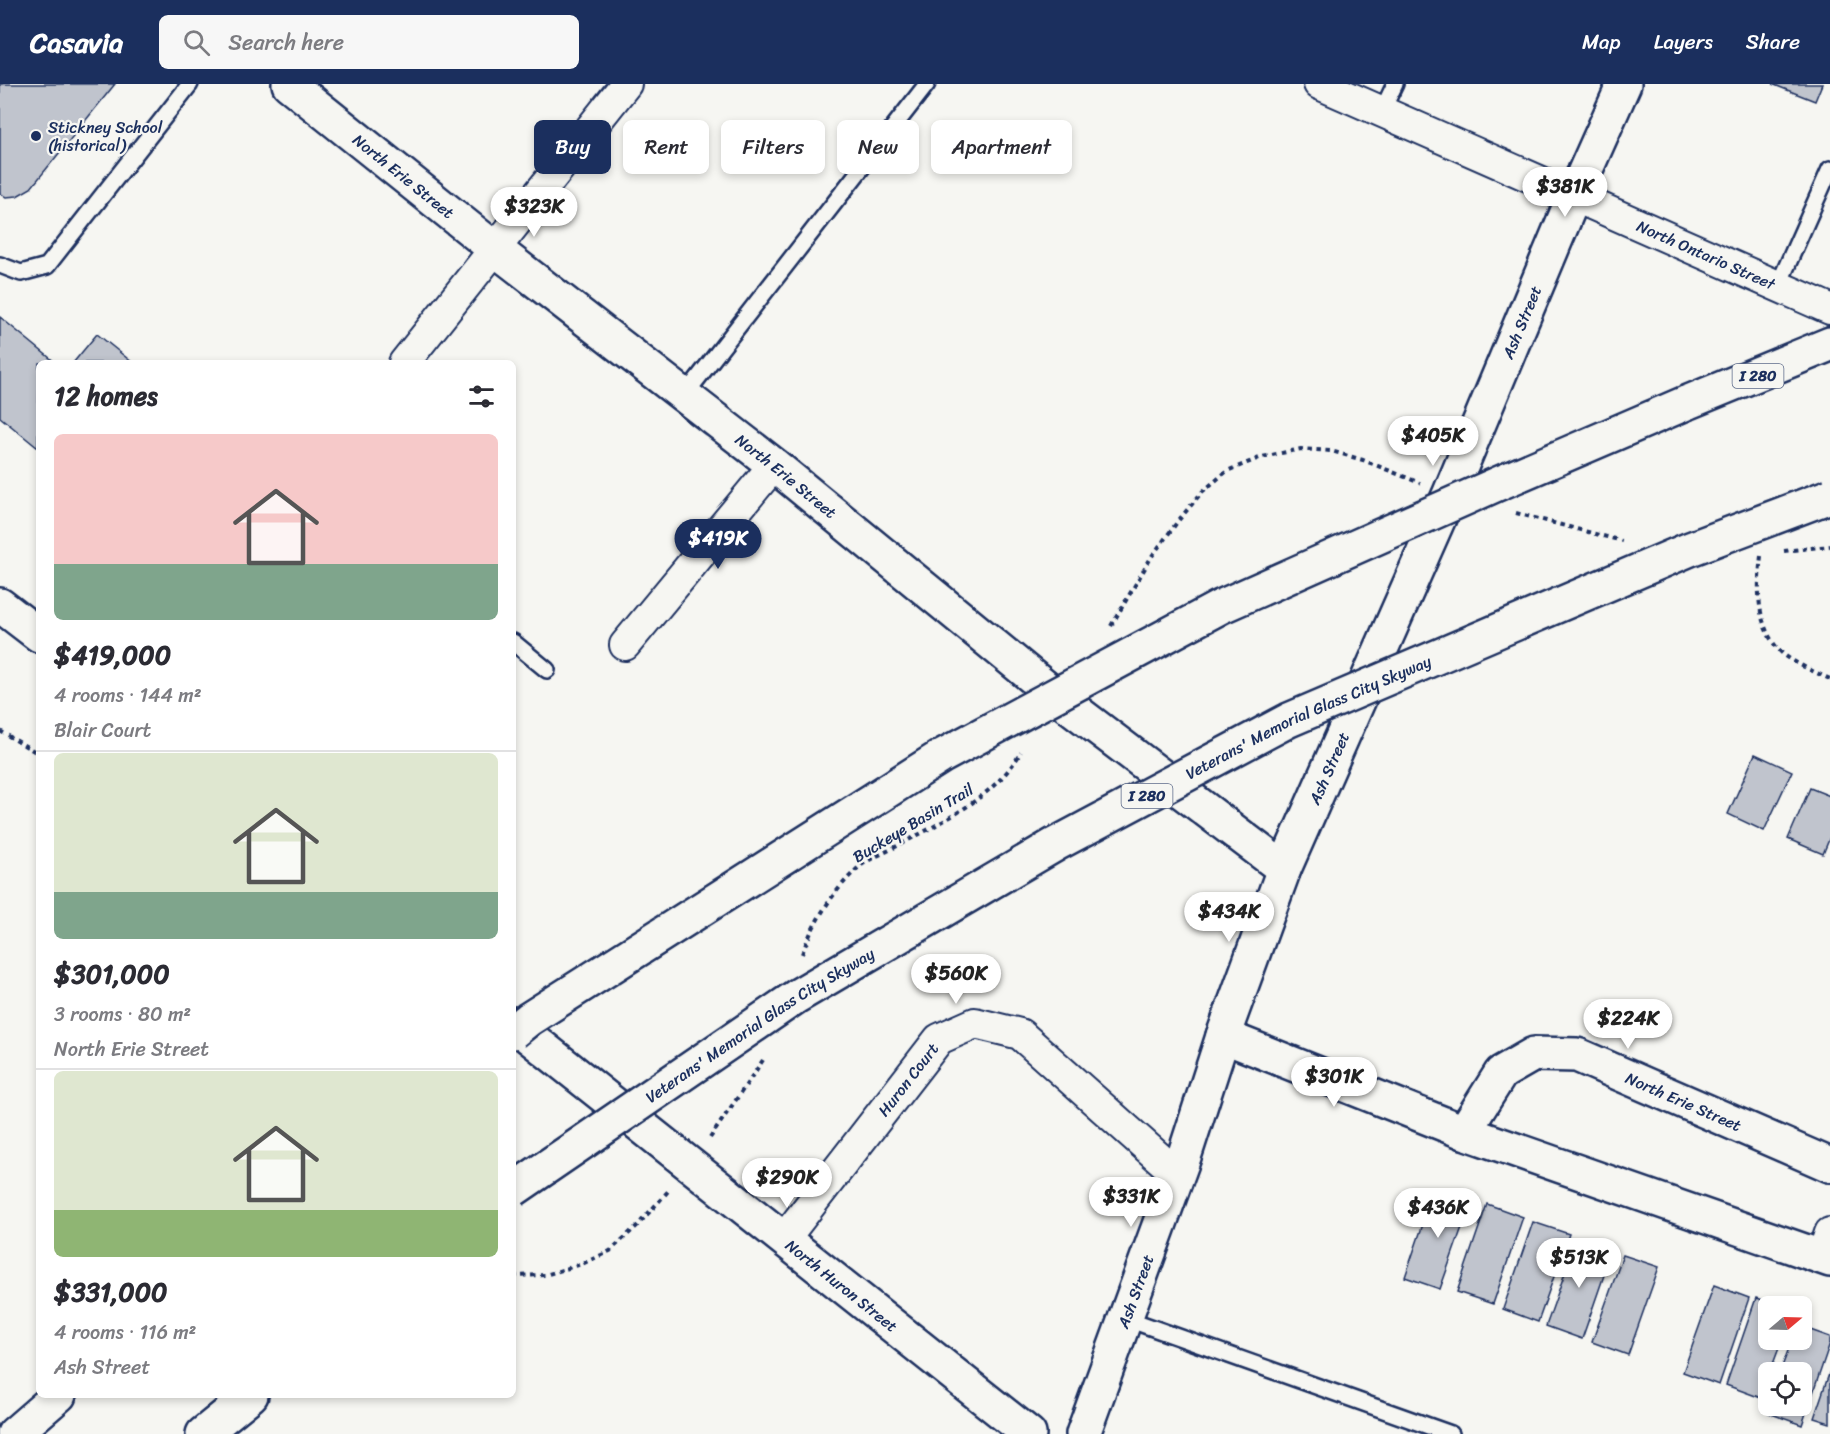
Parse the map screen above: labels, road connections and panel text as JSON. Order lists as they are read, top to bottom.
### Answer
{
  "streets": {
    "main road": [
      "North Erie Street",
      "Ash Street",
      "I 280",
      "Veterans' Memorial Glass City Skyway",
      "North Huron Street"
    ],
    "street": ["North Ontario Street", "Huron Court"],
    "path": ["Buckeye Basin Trail"]
  },
  "crossings": [
    ["North Erie Street", "Ash Street"],
    ["North Ontario Street", "Ash Street"],
    ["Ash Street", "Huron Court"],
    ["Huron Court", "North Huron Street"]
  ],
  "places": ["Stickney School (historical)"],
  "north": "right",
  "page": {
    "header": "Casavia",
    "search": "Search here",
    "nav": ["Map", "Layers", "Share"],
    "chip": [
      "Buy",
      "Rent",
      "Filters",
      "New",
      "Apartment"
    ],
    "price": [
      "$381K",
      "$323K",
      "$405K",
      "$419K",
      "$434K",
      "$560K",
      "$224K",
      "$301K",
      "$290K",
      "$331K",
      "$436K",
      "$513K"
    ],
    "heading": "12 homes",
    "list": [
      {
        "name": "$419,000",
        "note": "4 rooms · 144 m² · Blair Court"
      },
      {
        "name": "$301,000",
        "note": "3 rooms · 80 m² · North Erie Street"
      },
      {
        "name": "$331,000",
        "note": "4 rooms · 116 m² · Ash Street"
      }
    ]
  }
}
